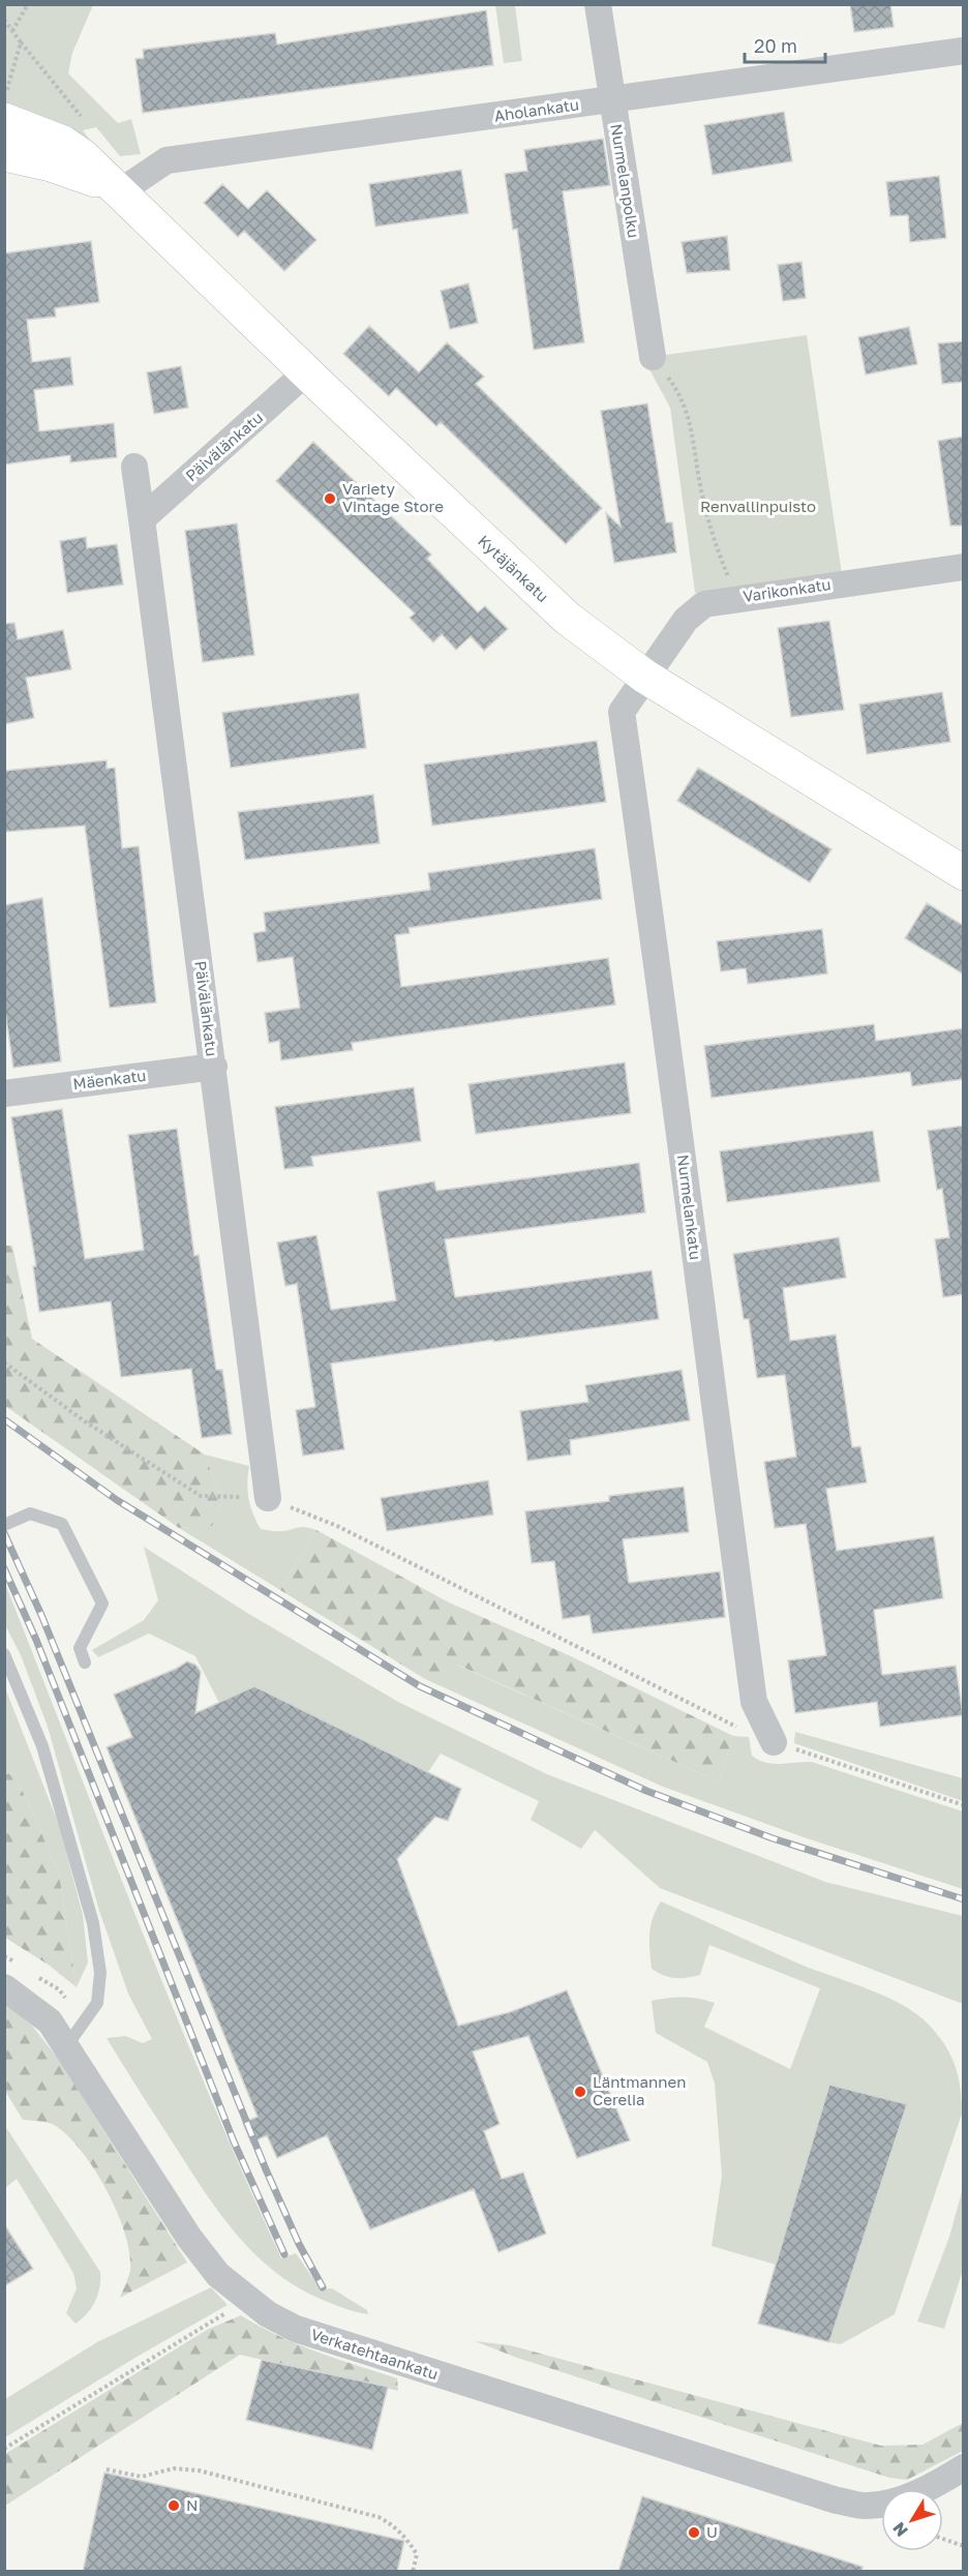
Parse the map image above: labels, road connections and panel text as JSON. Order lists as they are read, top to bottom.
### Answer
{
  "streets": {
    "street": [
      "Aholankatu",
      "Nurmelanpolku",
      "Päivälänkatu",
      "Kytäjänkatu",
      "Varikonkatu",
      "Mäenkatu",
      "Nurmelankatu",
      "Verkatehtaankatu"
    ]
  },
  "crossings": [
    ["Aholankatu", "Nurmelanpolku"],
    ["Aholankatu", "Kytäjänkatu"],
    ["Päivälänkatu", "Kytäjänkatu"],
    ["Päivälänkatu", "Mäenkatu"],
    ["Kytäjänkatu", "Varikonkatu"],
    ["Kytäjänkatu", "Nurmelankatu"],
    ["Varikonkatu", "Nurmelankatu"]
  ],
  "parks": ["Renvallinpuisto"],
  "places": [
    "Variety Vintage Store",
    "Läntmannen Cerelia",
    "N",
    "U"
  ],
  "scale_bar": "20 m",
  "north": "bottom left"
}
